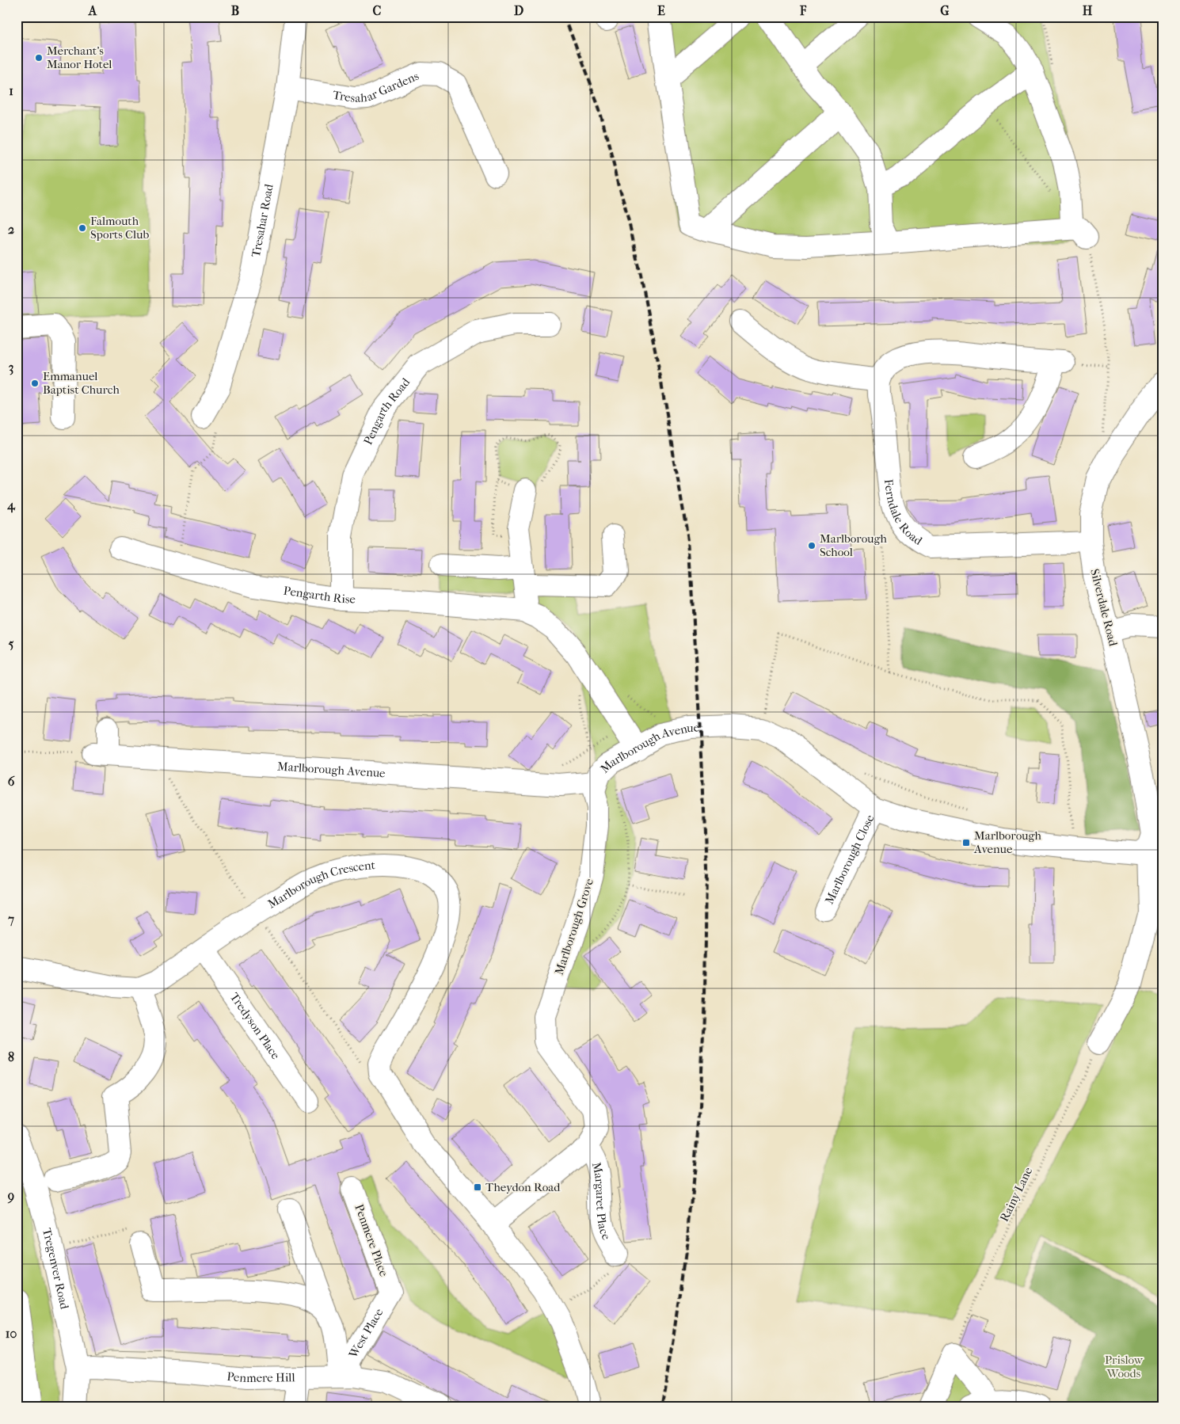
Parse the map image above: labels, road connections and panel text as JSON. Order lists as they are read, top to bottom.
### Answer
{
  "streets": {
    "street": [
      "Tresahar Gardens",
      "Tresahar Road",
      "Pengarth Road",
      "Ferndale Road",
      "Pengarth Rise",
      "Silverdale Road",
      "Marlborough Avenue",
      "Marlborough Close",
      "Marlborough Crescent",
      "Marlborough Grove",
      "Tredyson Place",
      "Margaret Place",
      "Penmere Place",
      "Tregenver Road",
      "West Place",
      "Penmere Hill"
    ],
    "path": ["Rainy Lane"]
  },
  "crossings": [
    ["Tresahar Gardens", "Tresahar Road"],
    ["Pengarth Road", "Pengarth Rise"],
    ["Ferndale Road", "Silverdale Road"],
    ["Pengarth Rise", "Marlborough Avenue"],
    ["Silverdale Road", "Marlborough Avenue"],
    ["Silverdale Road", "Rainy Lane"],
    ["Marlborough Avenue", "Marlborough Close"],
    ["Marlborough Avenue", "Marlborough Grove"],
    ["Marlborough Crescent", "Tredyson Place"],
    ["Marlborough Crescent", "Margaret Place"],
    ["Marlborough Grove", "Margaret Place"],
    ["Penmere Place", "West Place"],
    ["Tregenver Road", "Penmere Hill"],
    ["West Place", "Penmere Hill"]
  ],
  "parks": ["Prislow Woods"],
  "places": {
    "other": [
      "Merchant's Manor Hotel",
      "Falmouth Sports Club",
      "Emmanuel Baptist Church",
      "Marlborough School"
    ],
    "transit": ["Marlborough Avenue", "Theydon Road"]
  },
  "grid": {
    "columns": [
      "A",
      "B",
      "C",
      "D",
      "E",
      "F",
      "G",
      "H"
    ],
    "rows": [
      "1",
      "2",
      "3",
      "4",
      "5",
      "6",
      "7",
      "8",
      "9",
      "10"
    ]
  }
}
